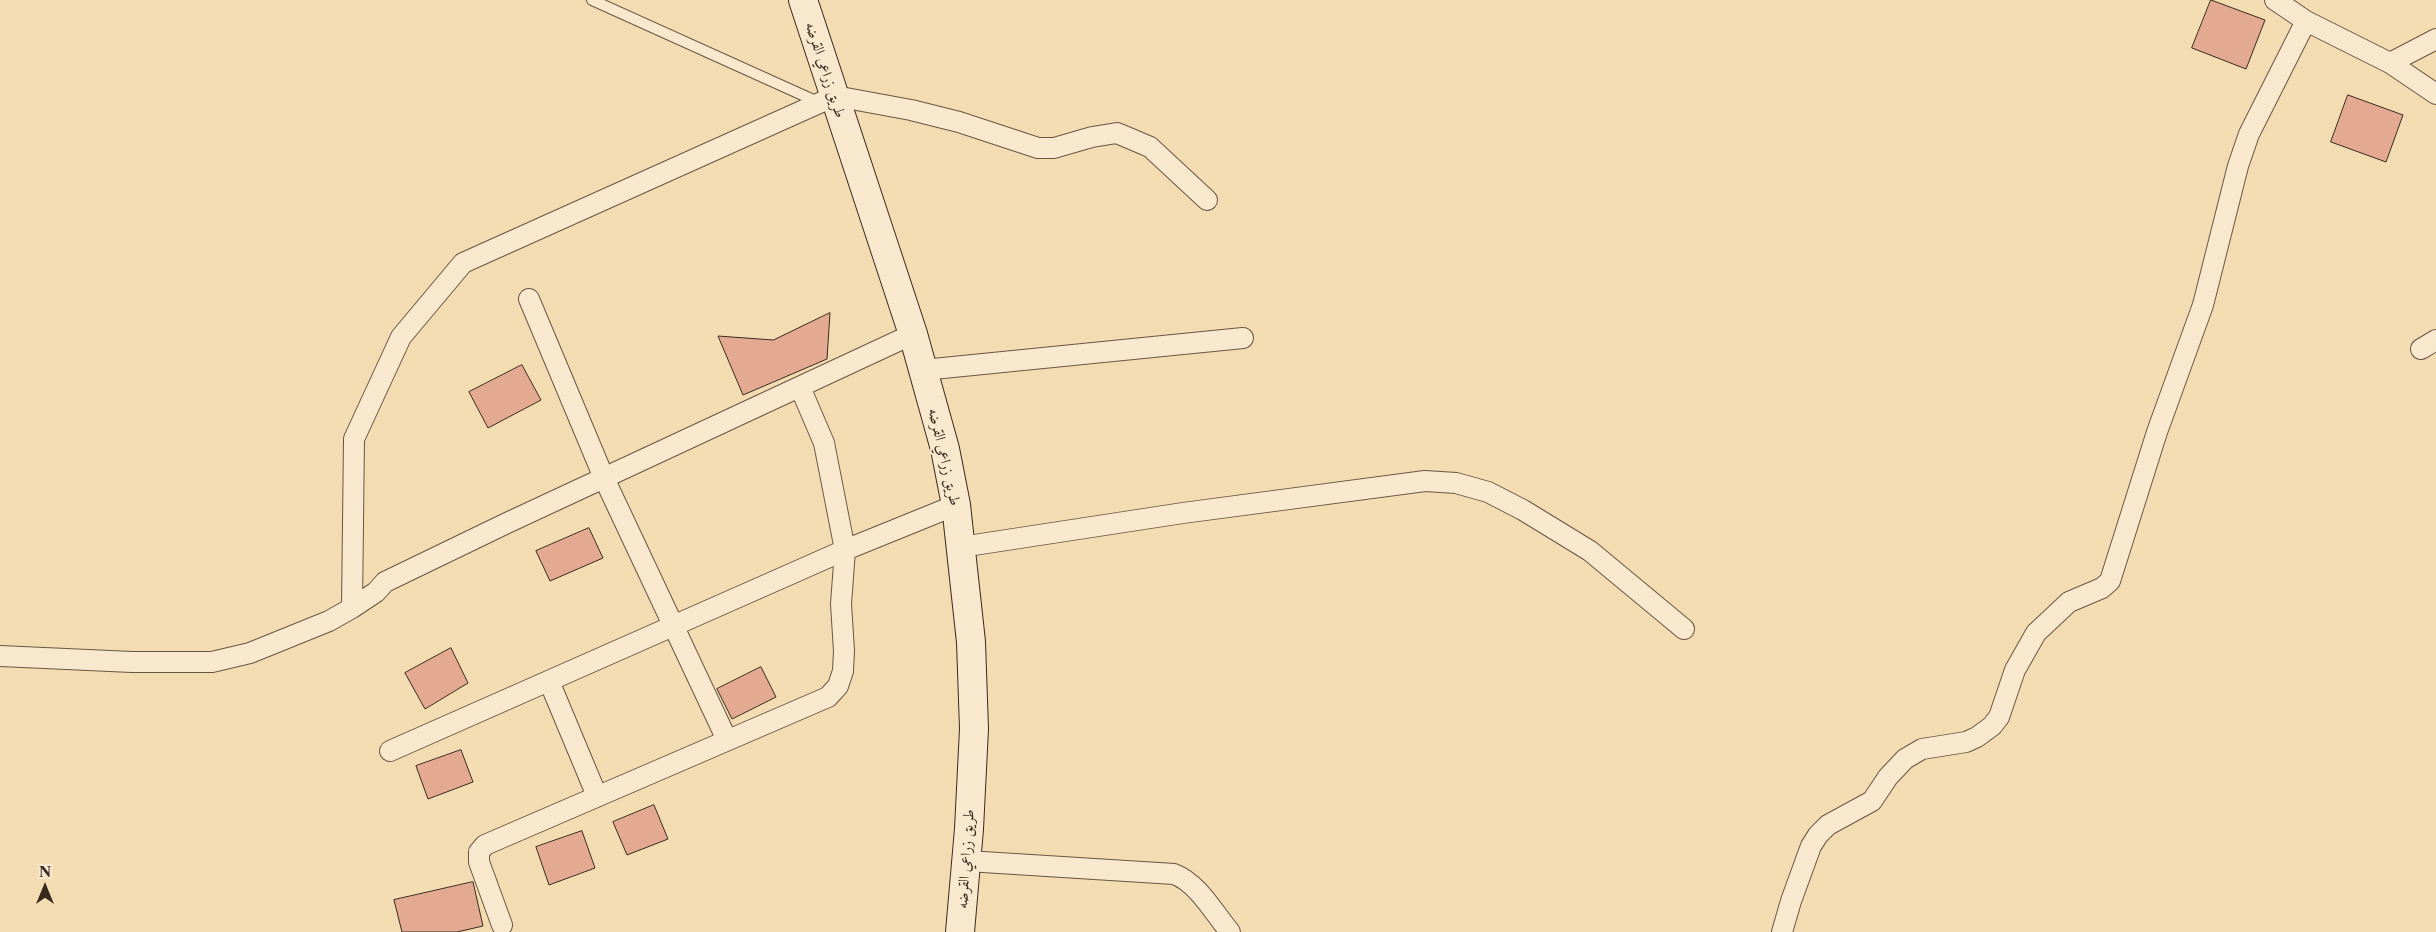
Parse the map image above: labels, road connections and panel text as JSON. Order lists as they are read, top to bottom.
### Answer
{
  "streets": {
    "main road": ["طريق زراعي القرضه"]
  },
  "north": "top"
}
